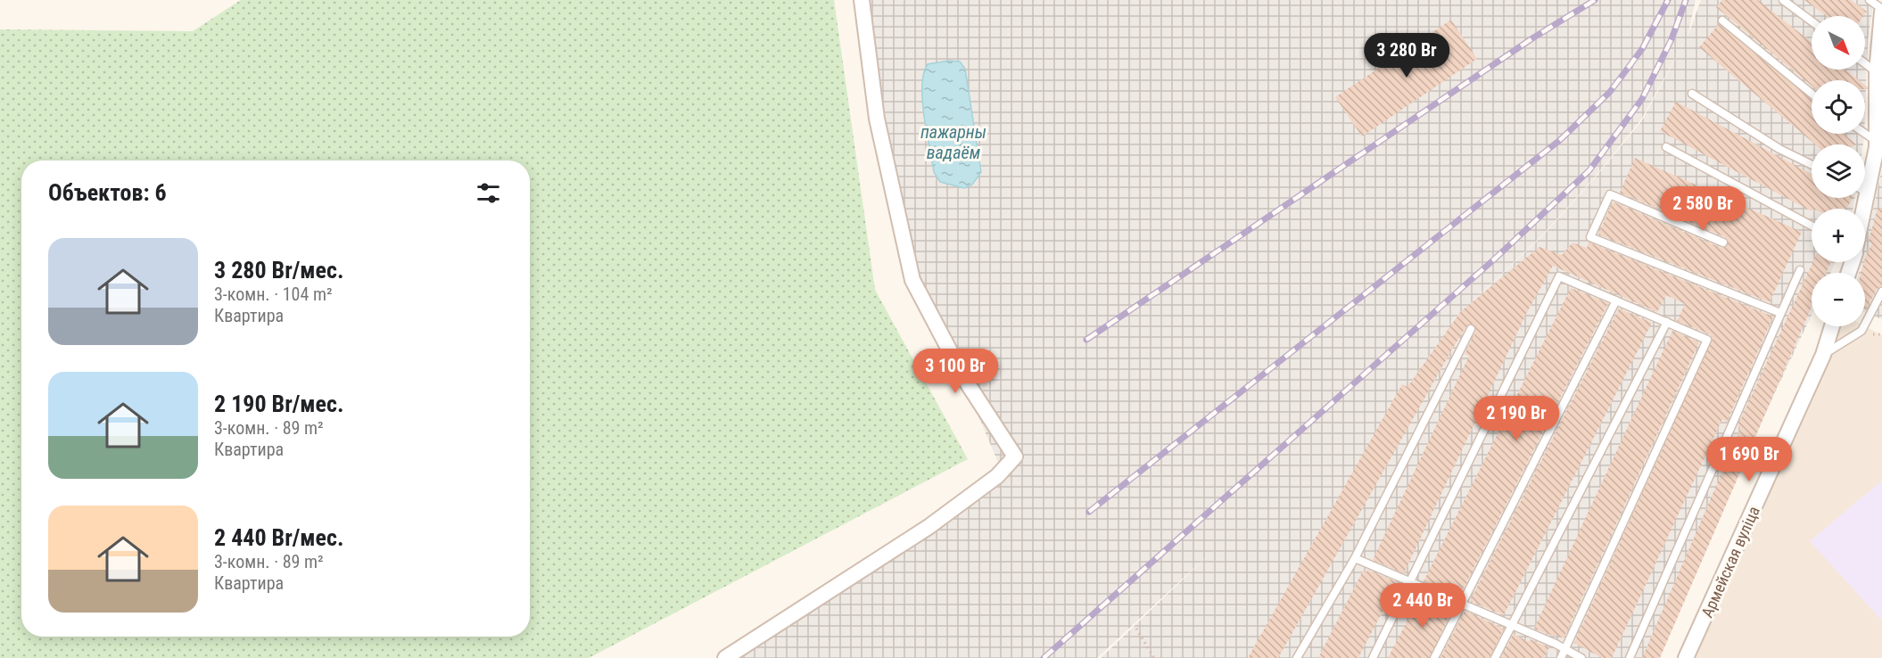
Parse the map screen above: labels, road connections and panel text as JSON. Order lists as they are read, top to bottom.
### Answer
{
  "streets": {
    "street": ["Армейская вуліца"]
  },
  "water": ["пажарны вадаём"],
  "north": "bottom right",
  "page": {
    "map_buttons": ["+", "−"],
    "price": [
      "3 280 Br",
      "2 580 Br",
      "3 100 Br",
      "2 190 Br",
      "1 690 Br",
      "2 440 Br"
    ],
    "heading": "Объектов: 6",
    "list": [
      {
        "name": "3 280 Br/мес.",
        "note": "3-комн. · 104 m² · Квартира"
      },
      {
        "name": "2 190 Br/мес.",
        "note": "3-комн. · 89 m² · Квартира"
      },
      {
        "name": "2 440 Br/мес.",
        "note": "3-комн. · 89 m² · Квартира"
      }
    ]
  }
}
